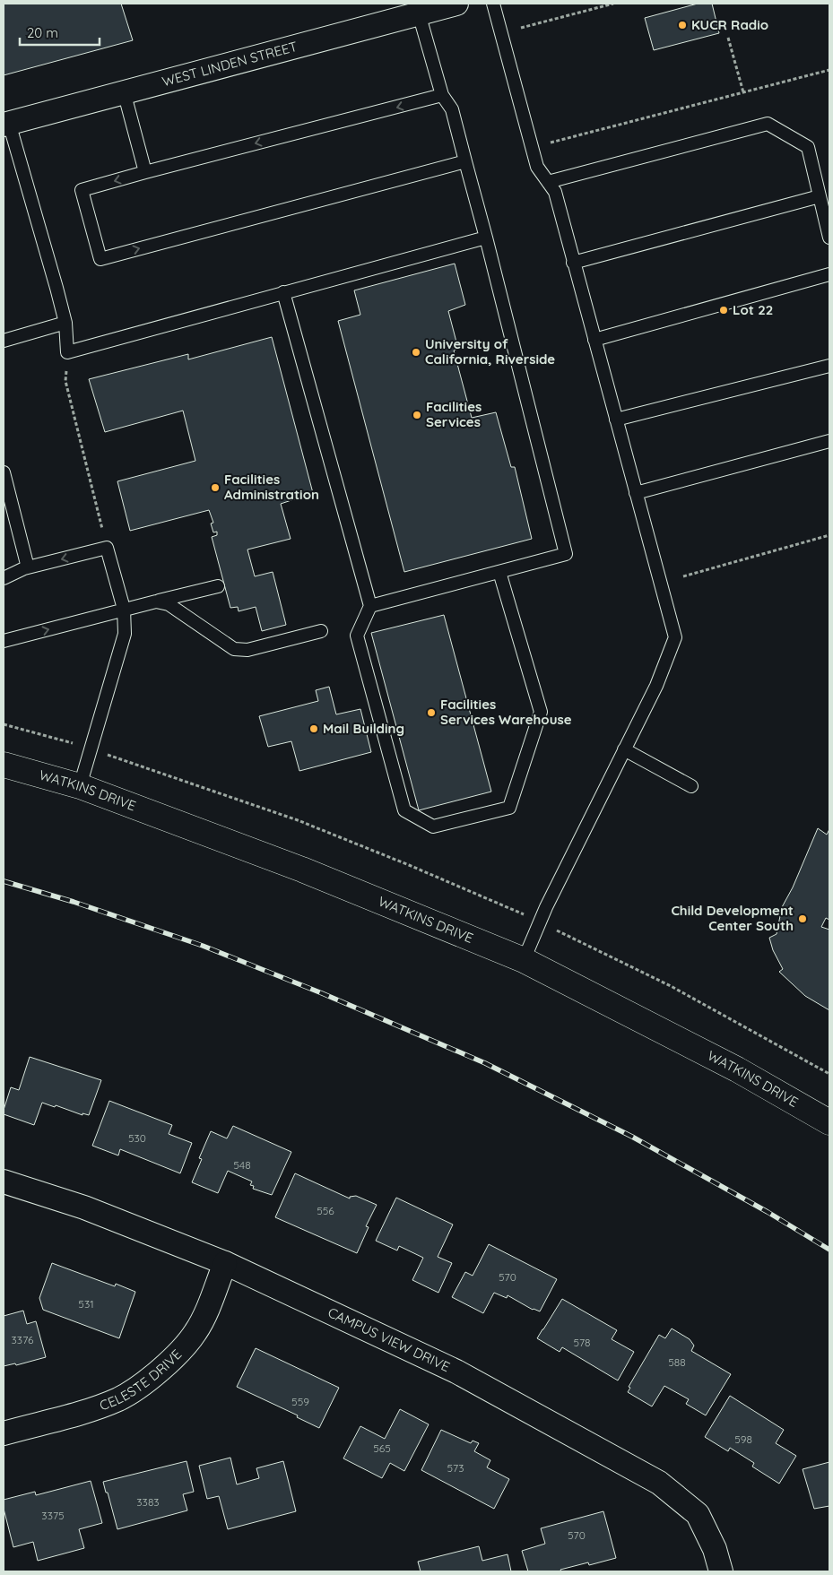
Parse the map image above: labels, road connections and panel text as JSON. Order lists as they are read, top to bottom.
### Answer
{
  "streets": {
    "main road": ["WATKINS DRIVE"],
    "street": ["WEST LINDEN STREET", "CAMPUS VIEW DRIVE", "CELESTE DRIVE"]
  },
  "crossings": [
    ["CAMPUS VIEW DRIVE", "CELESTE DRIVE"]
  ],
  "places": [
    "KUCR Radio",
    "Lot 22",
    "University of California, Riverside",
    "Facilities Services",
    "Facilities Administration",
    "Facilities Services Warehouse",
    "Mail Building",
    "Child Development Center South"
  ],
  "house_numbers": [
    "530",
    "548",
    "556",
    "570",
    "531",
    "3376",
    "578",
    "588",
    "559",
    "598",
    "565",
    "573",
    "3383",
    "3375",
    "570"
  ],
  "scale_bar": "20 m"
}
